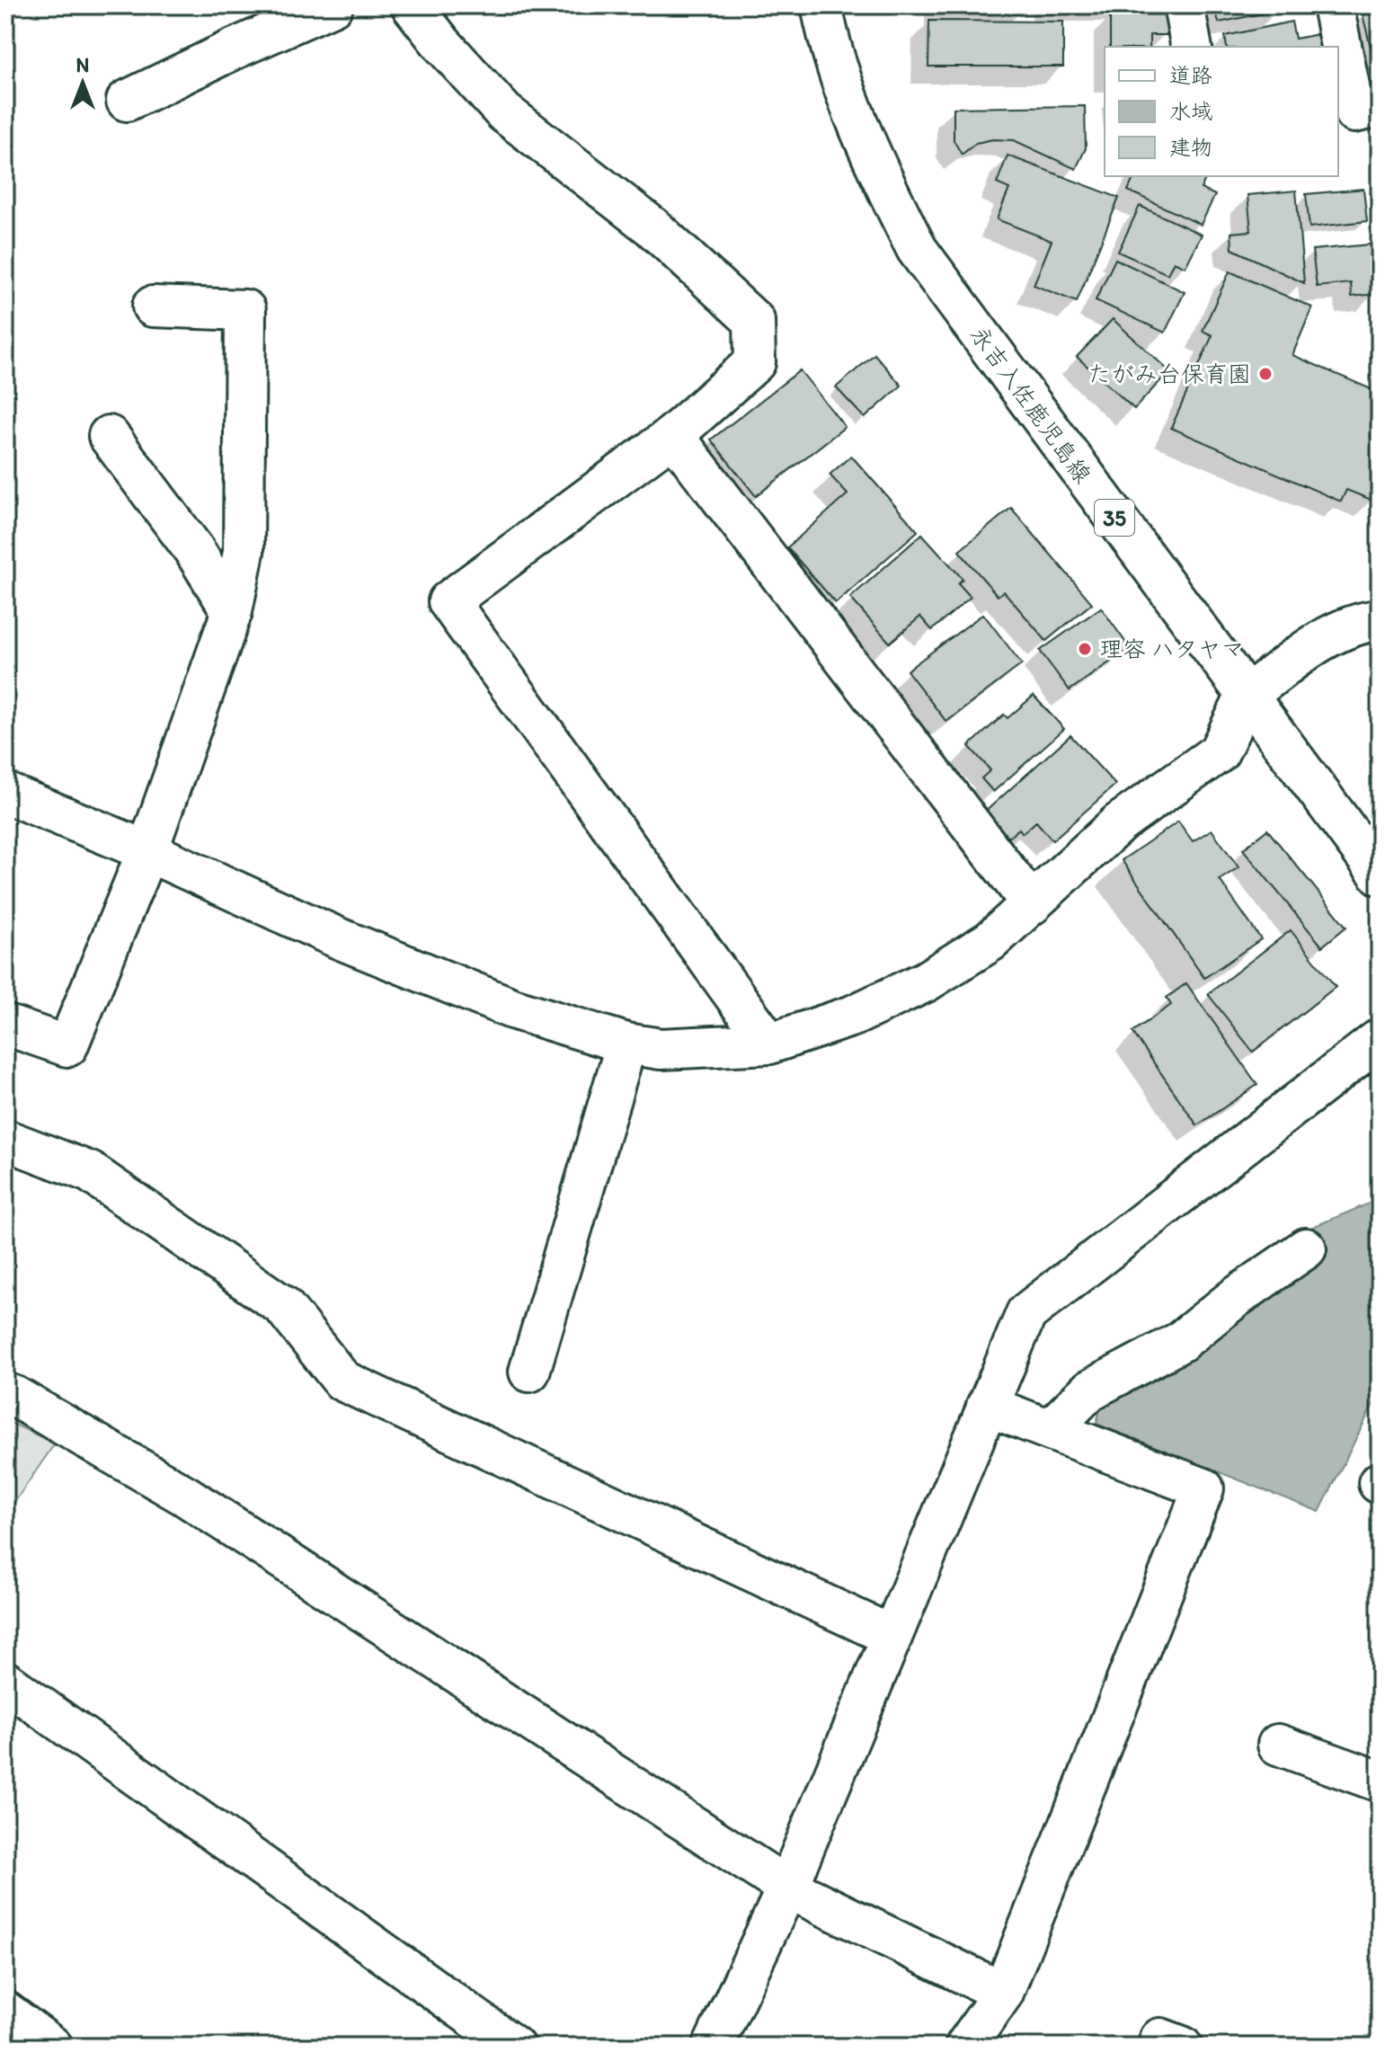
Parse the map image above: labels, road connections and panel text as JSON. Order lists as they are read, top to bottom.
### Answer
{
  "streets": {
    "street": ["永吉入佐鹿児島線", "35"]
  },
  "places": ["たがみ台保育園", "理容 ハタヤマ"],
  "legend": ["道路", "水域", "建物"],
  "north": "top"
}
